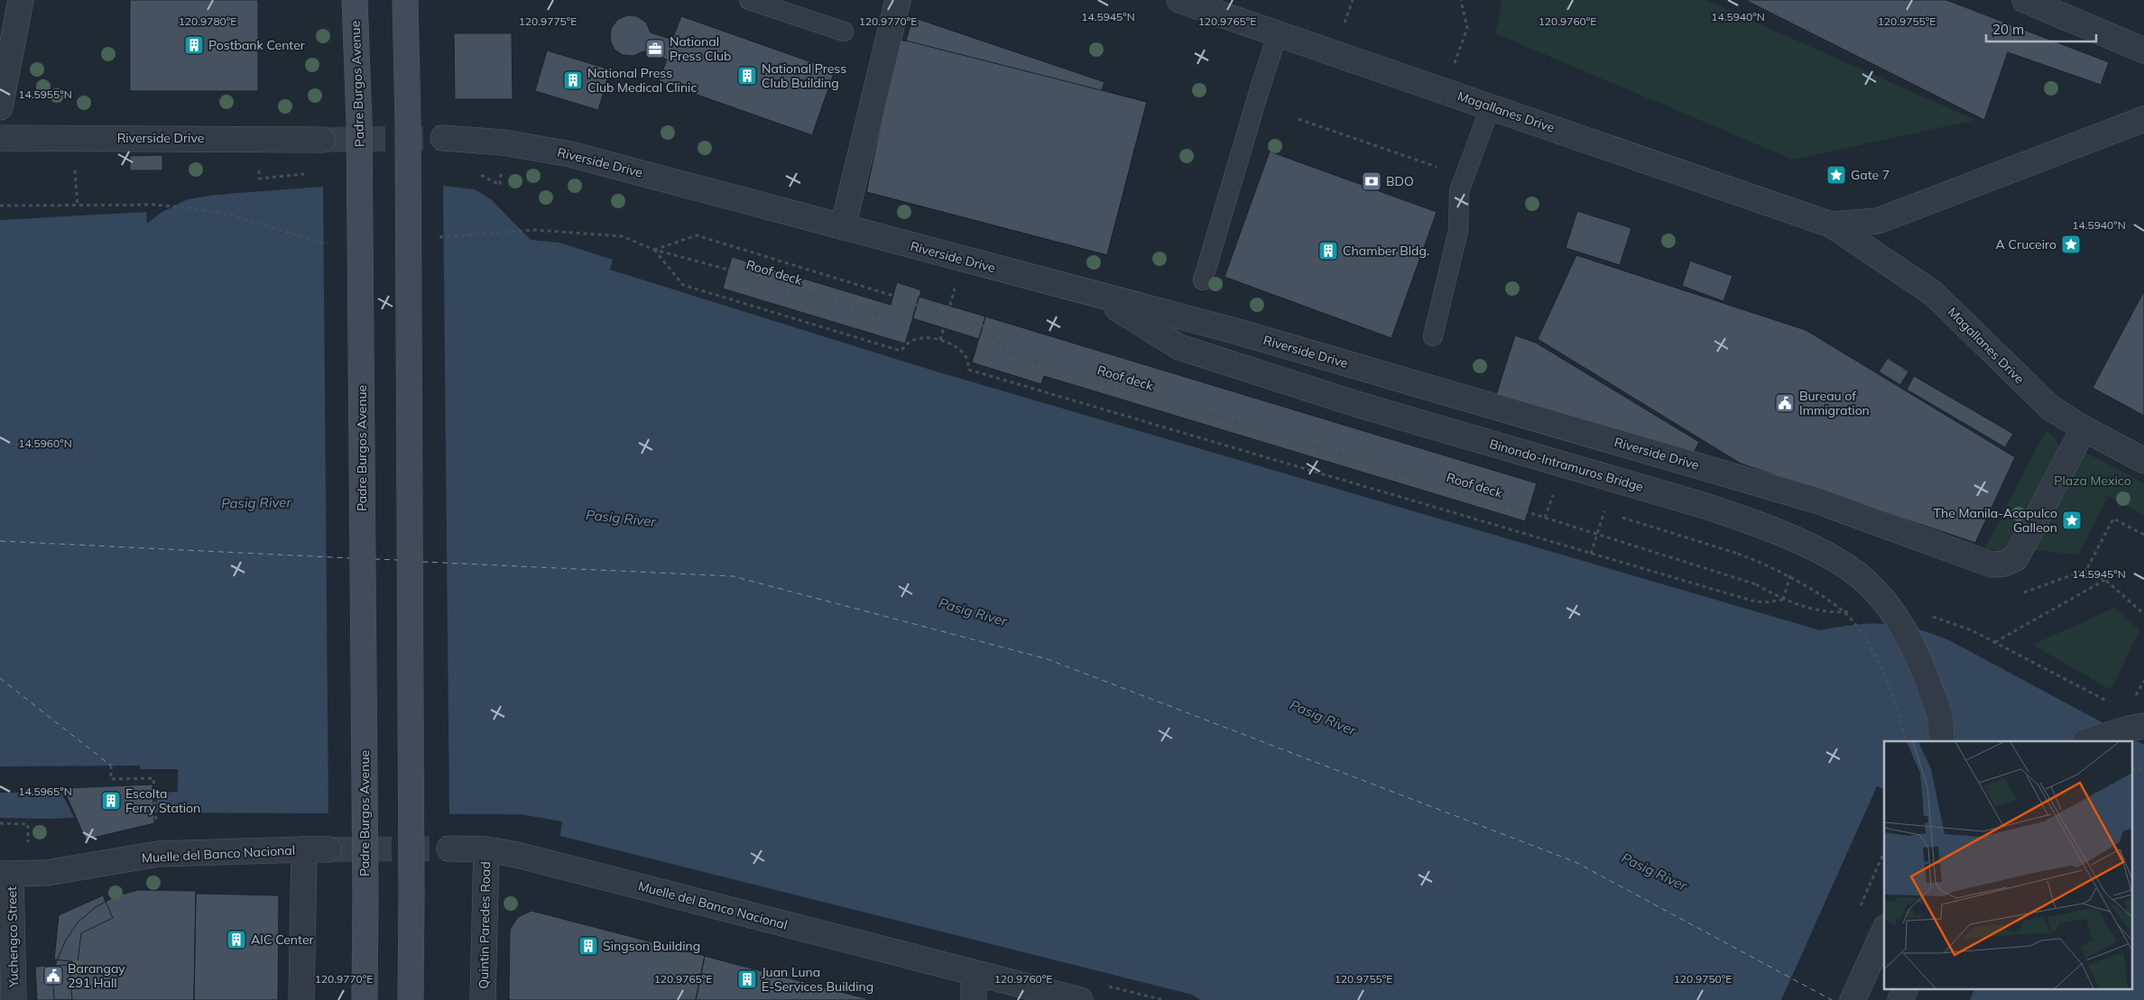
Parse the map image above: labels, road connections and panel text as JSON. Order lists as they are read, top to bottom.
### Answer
{
  "streets": {
    "main road": ["Padre Burgos Avenue"],
    "street": [
      "Magallanes Drive",
      "Riverside Drive",
      "Binondo-Intramuros Bridge",
      "Muelle del Banco Nacional",
      "Quintin Paredes Road",
      "Yuchengco Street"
    ],
    "path": ["Roof deck"]
  },
  "crossings": [
    ["Magallanes Drive", "Riverside Drive"],
    ["Riverside Drive", "Binondo-Intramuros Bridge"],
    ["Muelle del Banco Nacional", "Quintin Paredes Road"],
    ["Muelle del Banco Nacional", "Yuchengco Street"]
  ],
  "water": ["Pasig River"],
  "parks": ["Plaza Mexico"],
  "places": {
    "building": [
      "Postbank Center",
      "National Press Club Building",
      "National Press Club Medical Clinic",
      "Chamber Bldg.",
      "Escolta Ferry Station",
      "AIC Center",
      "Singson Building",
      "Juan Luna E-Services Building"
    ],
    "office": ["National Press Club"],
    "place": ["Gate 7", "A Cruceiro", "The Manila-Acapulco Galleon"],
    "bank": ["BDO"],
    "public building": ["Bureau of Immigration", "Barangay 291 Hall"]
  },
  "scale_bar": "20 m",
  "coordinates": [
    "14.5945°N",
    "14.5940°N",
    "120.9780°E",
    "120.9775°E",
    "120.9770°E",
    "120.9765°E",
    "120.9760°E",
    "120.9755°E",
    "14.5955°N",
    "14.5960°N",
    "14.5965°N",
    "120.9750°E"
  ]
}
